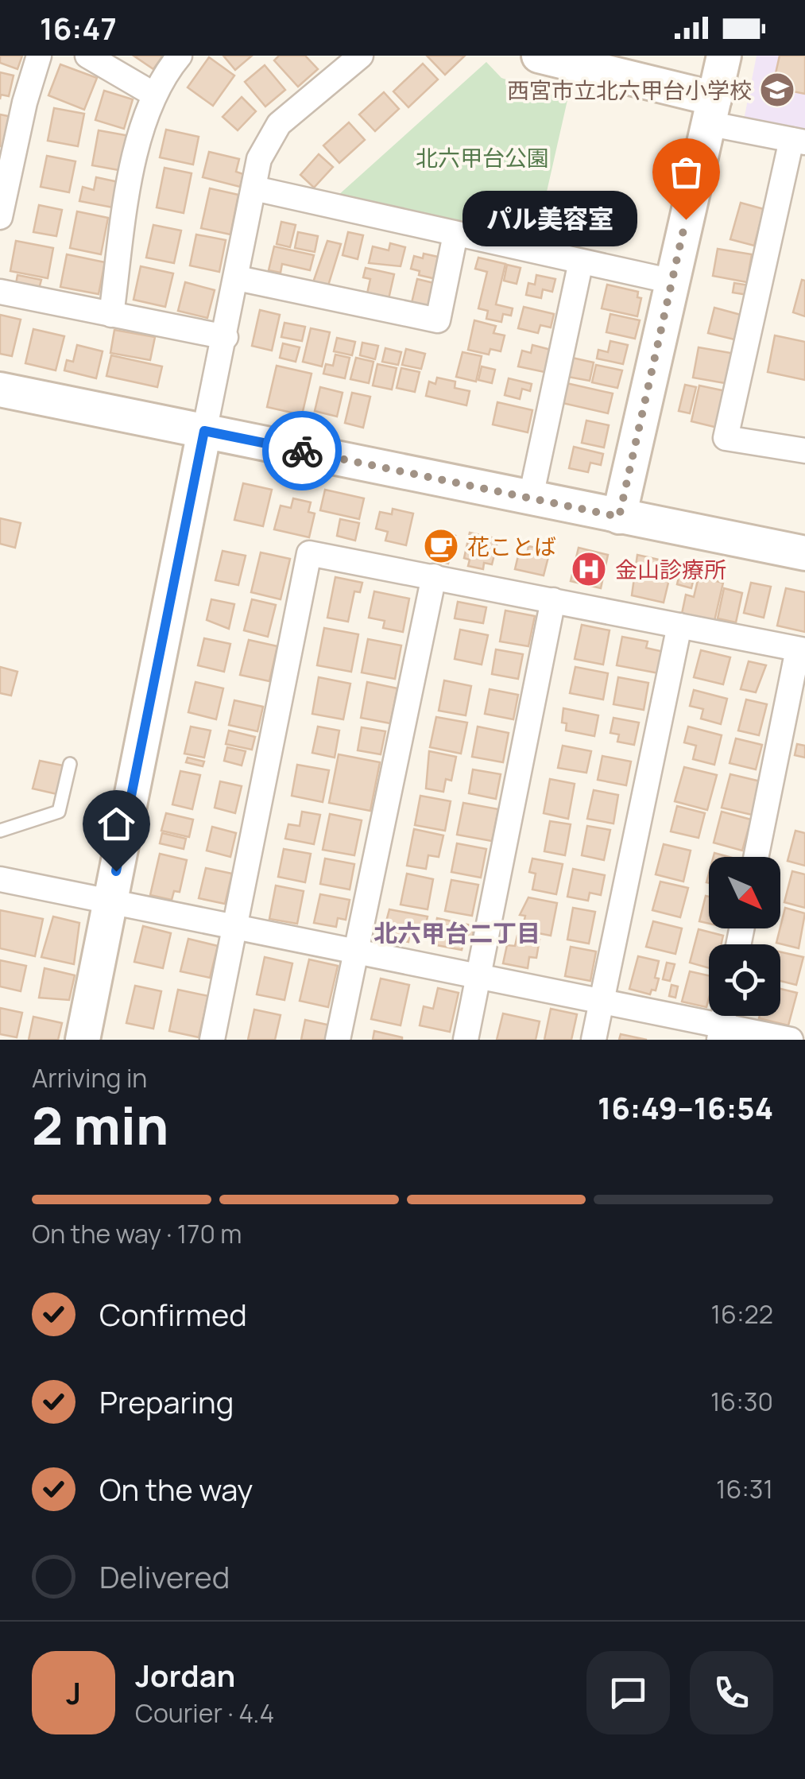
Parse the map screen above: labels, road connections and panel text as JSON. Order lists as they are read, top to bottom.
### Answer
{
  "districts": ["北六甲台二丁目"],
  "parks": ["北六甲台公園"],
  "places": {
    "school or university": ["西宮市立北六甲台小学校"],
    "other": ["パル美容室"],
    "cafe": ["花ことば"],
    "hospital": ["金山診療所"]
  },
  "north": "bottom right",
  "page": {
    "status": "16:47",
    "bubble": "パル美容室",
    "heading": ["2 min", "Arriving in", "16:49–16:54"],
    "panel": ["Jordan", "Courier · 4.4"],
    "bar": "On the way · 170 m",
    "list": [
      ["Confirmed", "16:22"],
      ["Preparing", "16:30"],
      ["On the way", "16:31"],
      "Delivered"
    ],
    "round": "J"
  }
}
